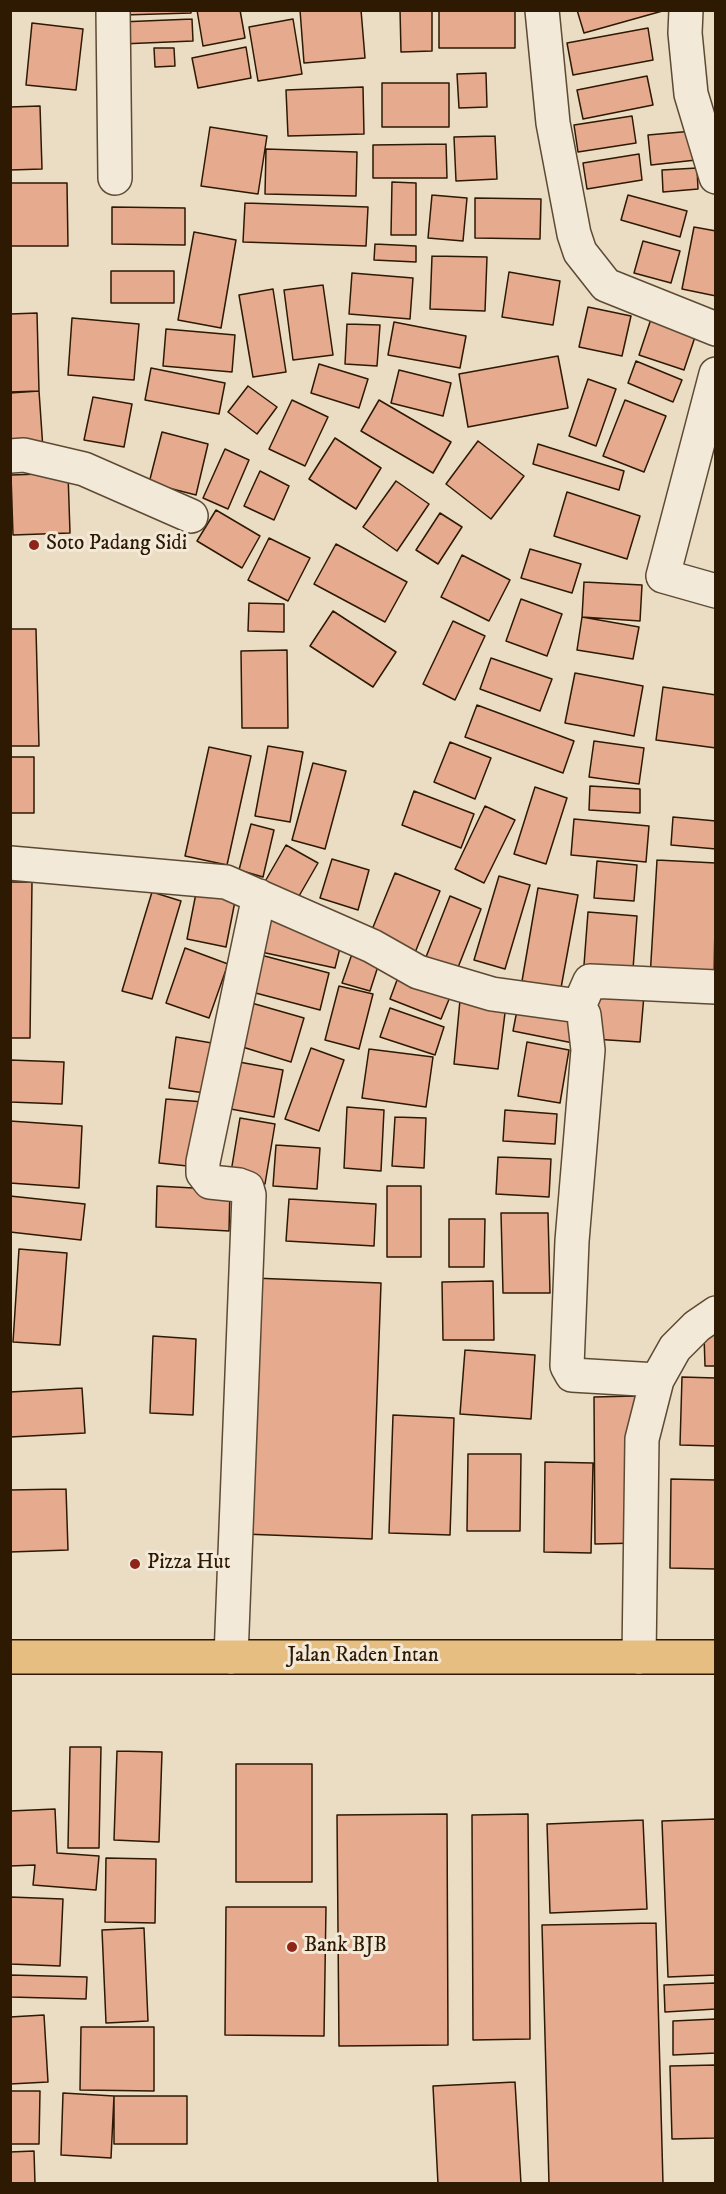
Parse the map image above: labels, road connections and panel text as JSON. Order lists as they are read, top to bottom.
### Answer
{
  "streets": {
    "main road": ["Jalan Raden Intan"]
  },
  "places": ["Soto Padang Sidi", "Pizza Hut", "Bank BJB"]
}
